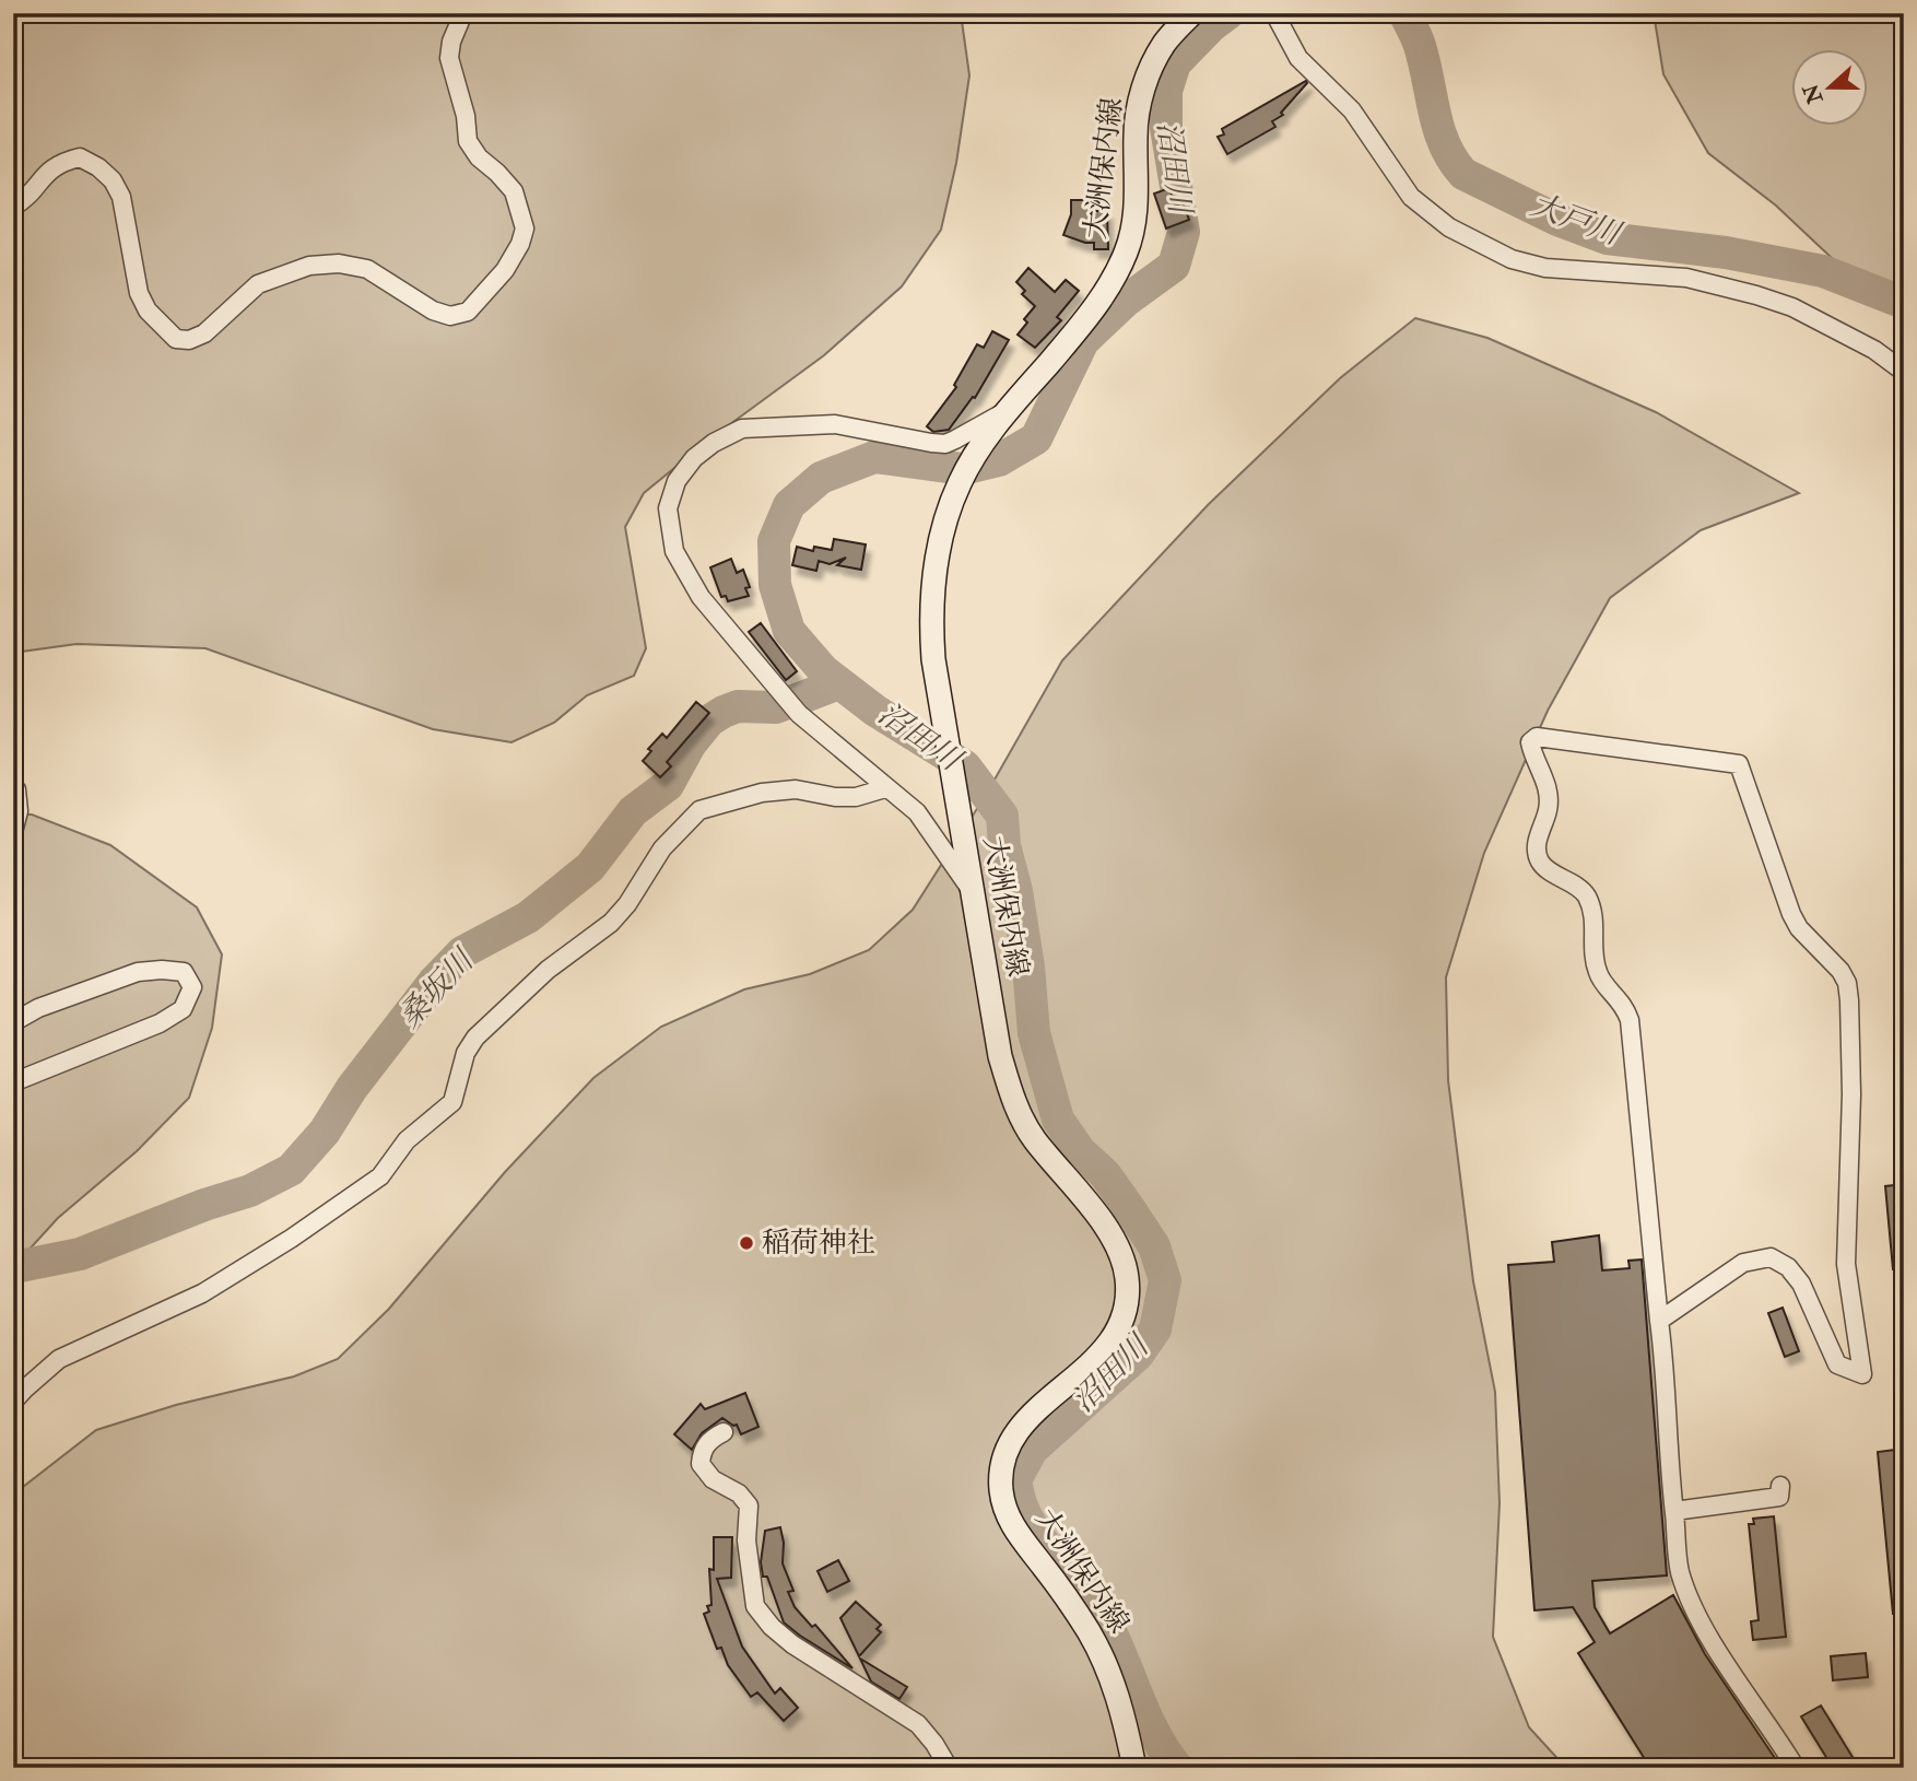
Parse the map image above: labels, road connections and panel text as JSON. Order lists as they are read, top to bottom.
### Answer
{
  "streets": {
    "main road": ["大洲保内線"]
  },
  "water": ["沼田川", "大戸川", "桑坂川"],
  "places": ["稲荷神社"],
  "north": "left"
}
